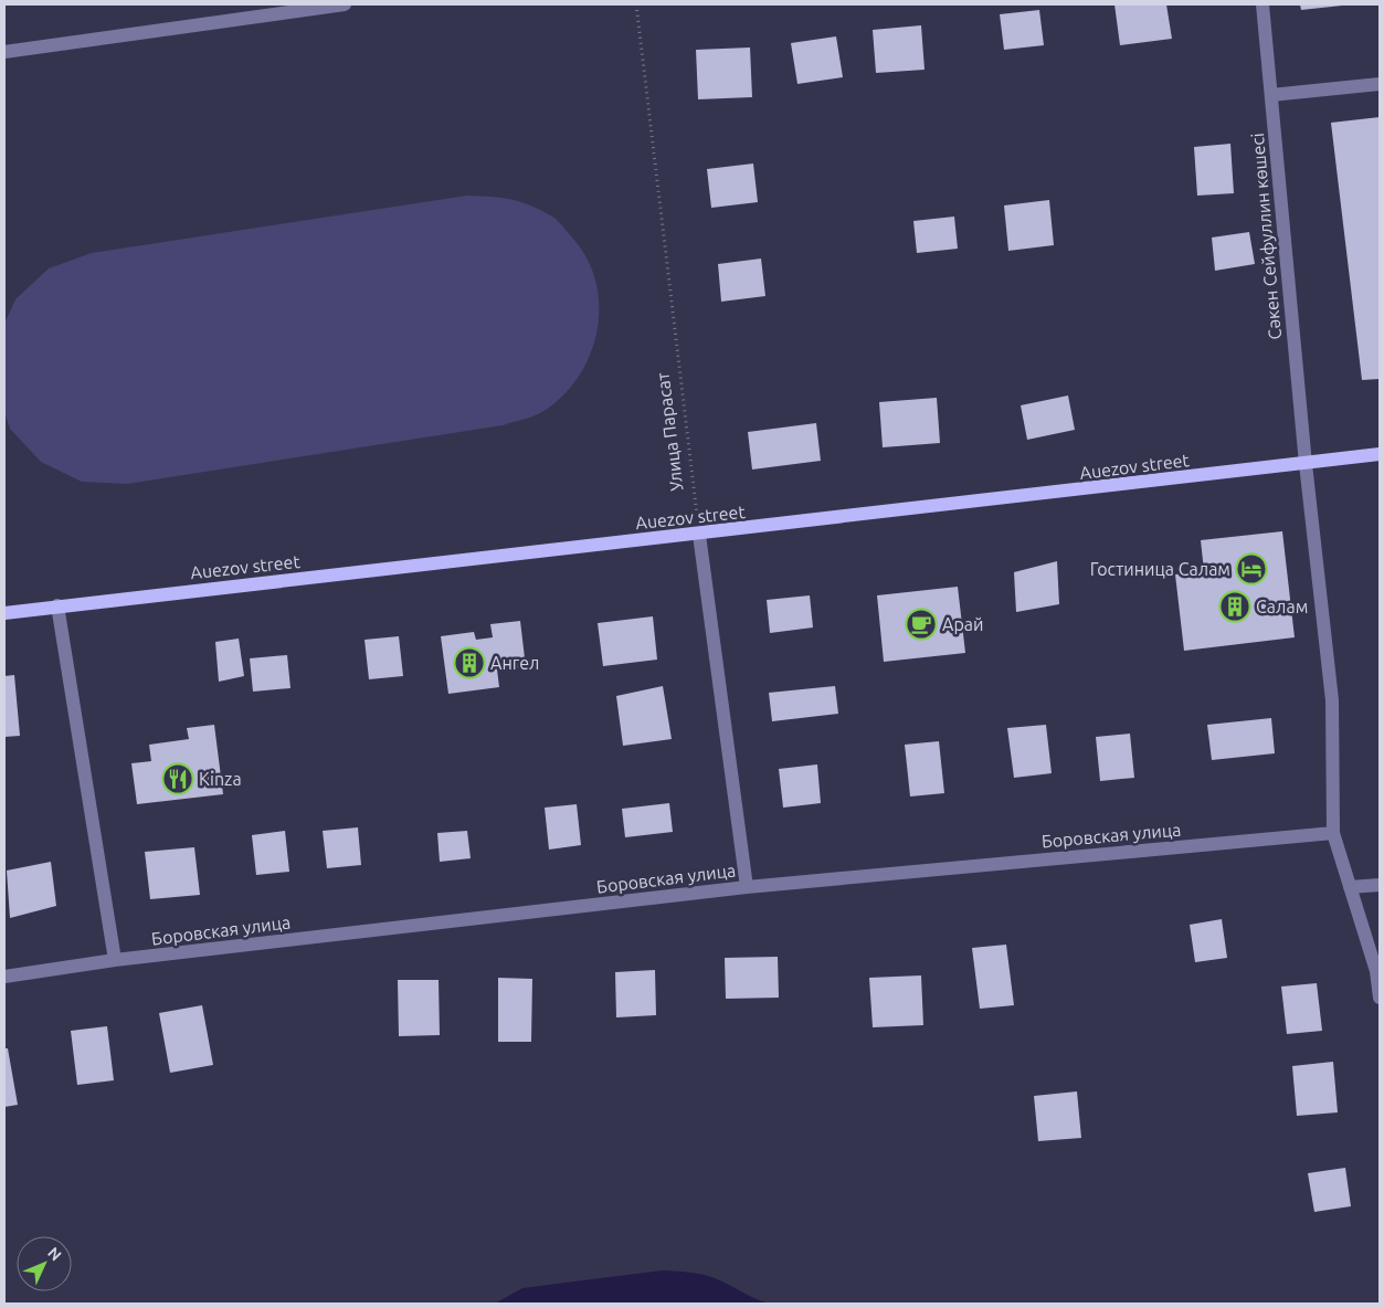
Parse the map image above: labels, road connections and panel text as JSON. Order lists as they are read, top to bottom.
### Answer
{
  "streets": {
    "main road": ["Auezov street"],
    "street": ["Сәкен Сейфуллин көшесі", "Боровская улица"],
    "path": ["Улица Парасат"]
  },
  "crossings": [
    ["Сәкен Сейфуллин көшесі", "Auezov street"],
    ["Сәкен Сейфуллин көшесі", "Боровская улица"],
    ["Улица Парасат", "Auezov street"]
  ],
  "places": {
    "hotel": ["Гостиница Салам"],
    "building": ["Салам", "Ангел"],
    "cafe": ["Арай"],
    "restaurant": ["Kinza"]
  },
  "north": "top right"
}
